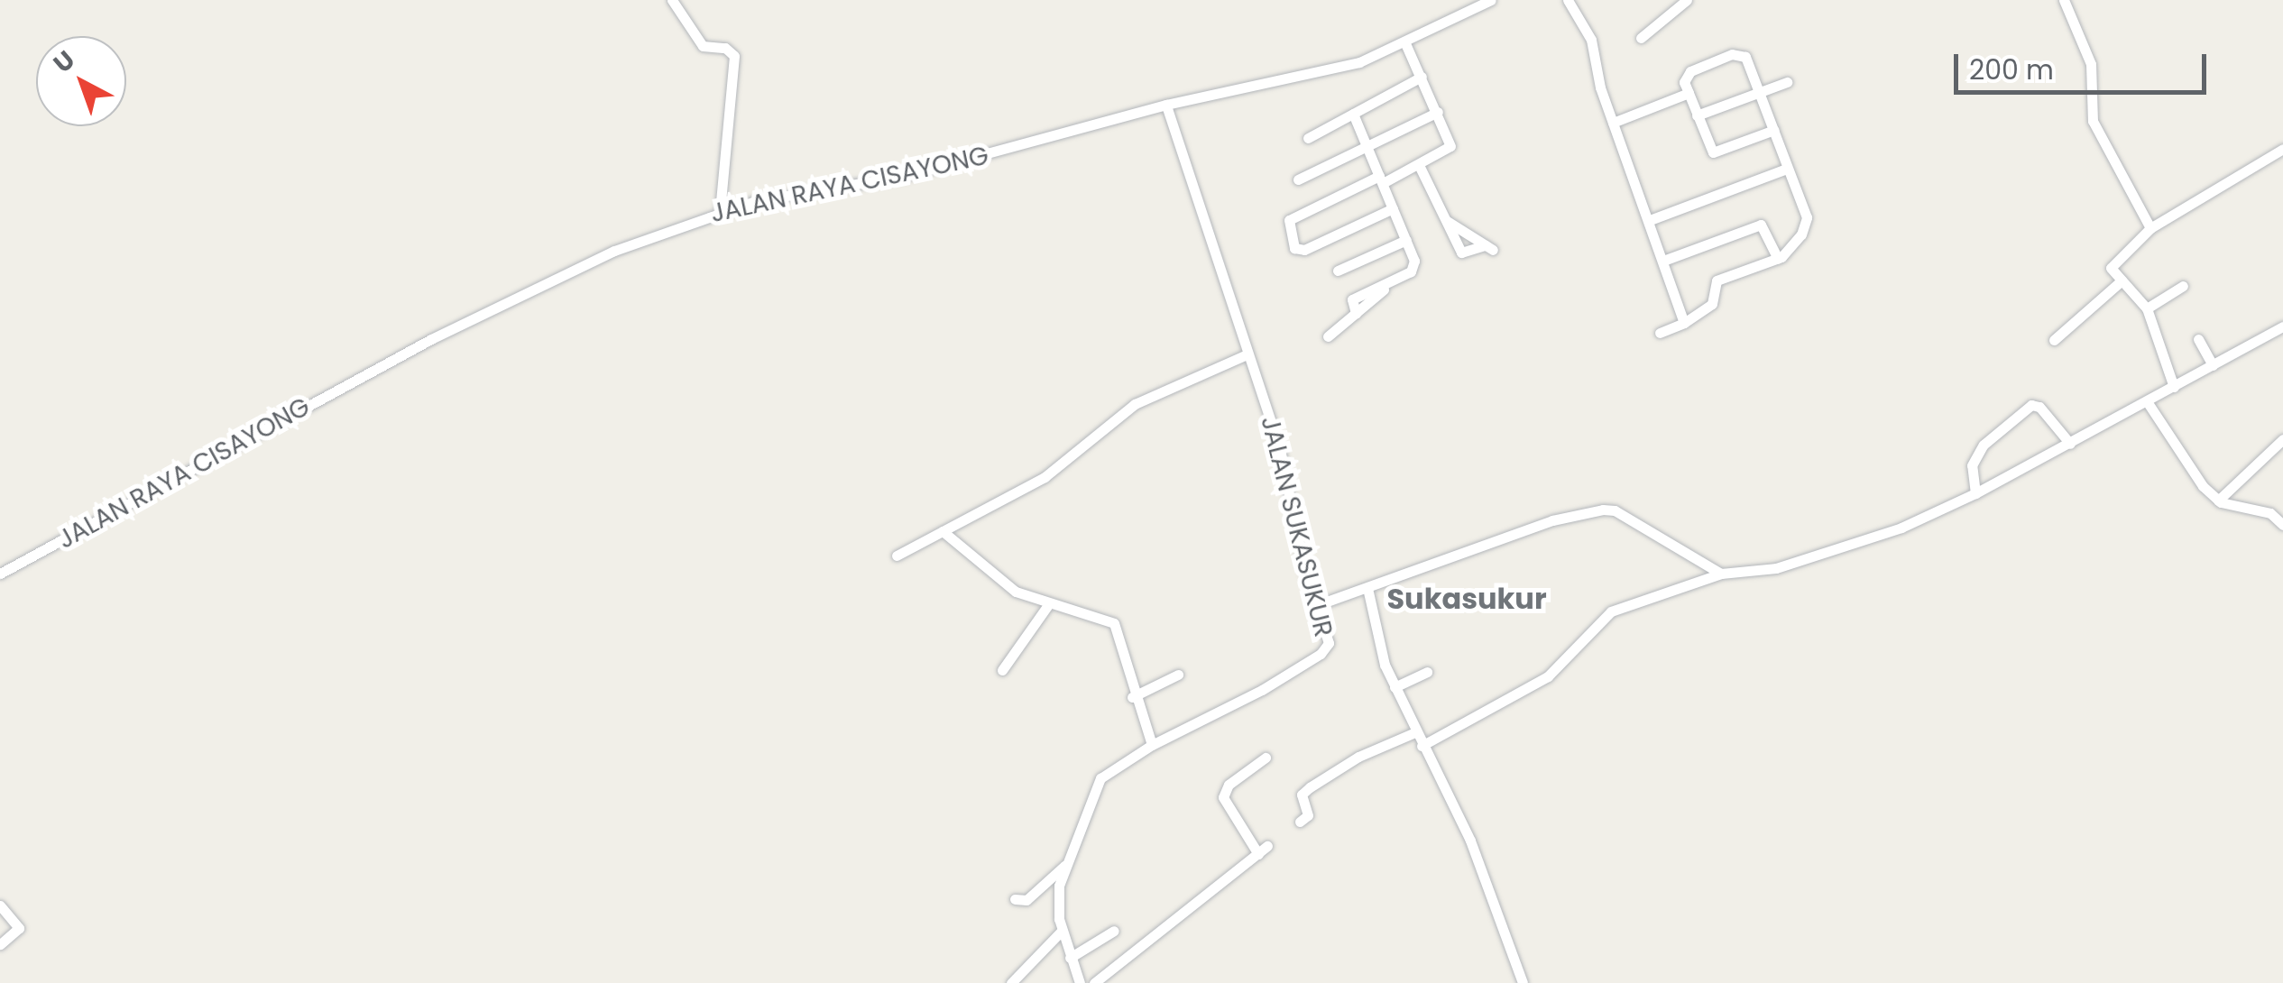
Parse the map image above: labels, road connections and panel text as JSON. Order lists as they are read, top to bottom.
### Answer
{
  "streets": {
    "street": ["JALAN RAYA CISAYONG", "JALAN SUKASUKUR"]
  },
  "crossings": [
    ["JALAN RAYA CISAYONG", "JALAN SUKASUKUR"]
  ],
  "districts": ["Sukasukur"],
  "scale_bar": "200 m",
  "north": "top left"
}
